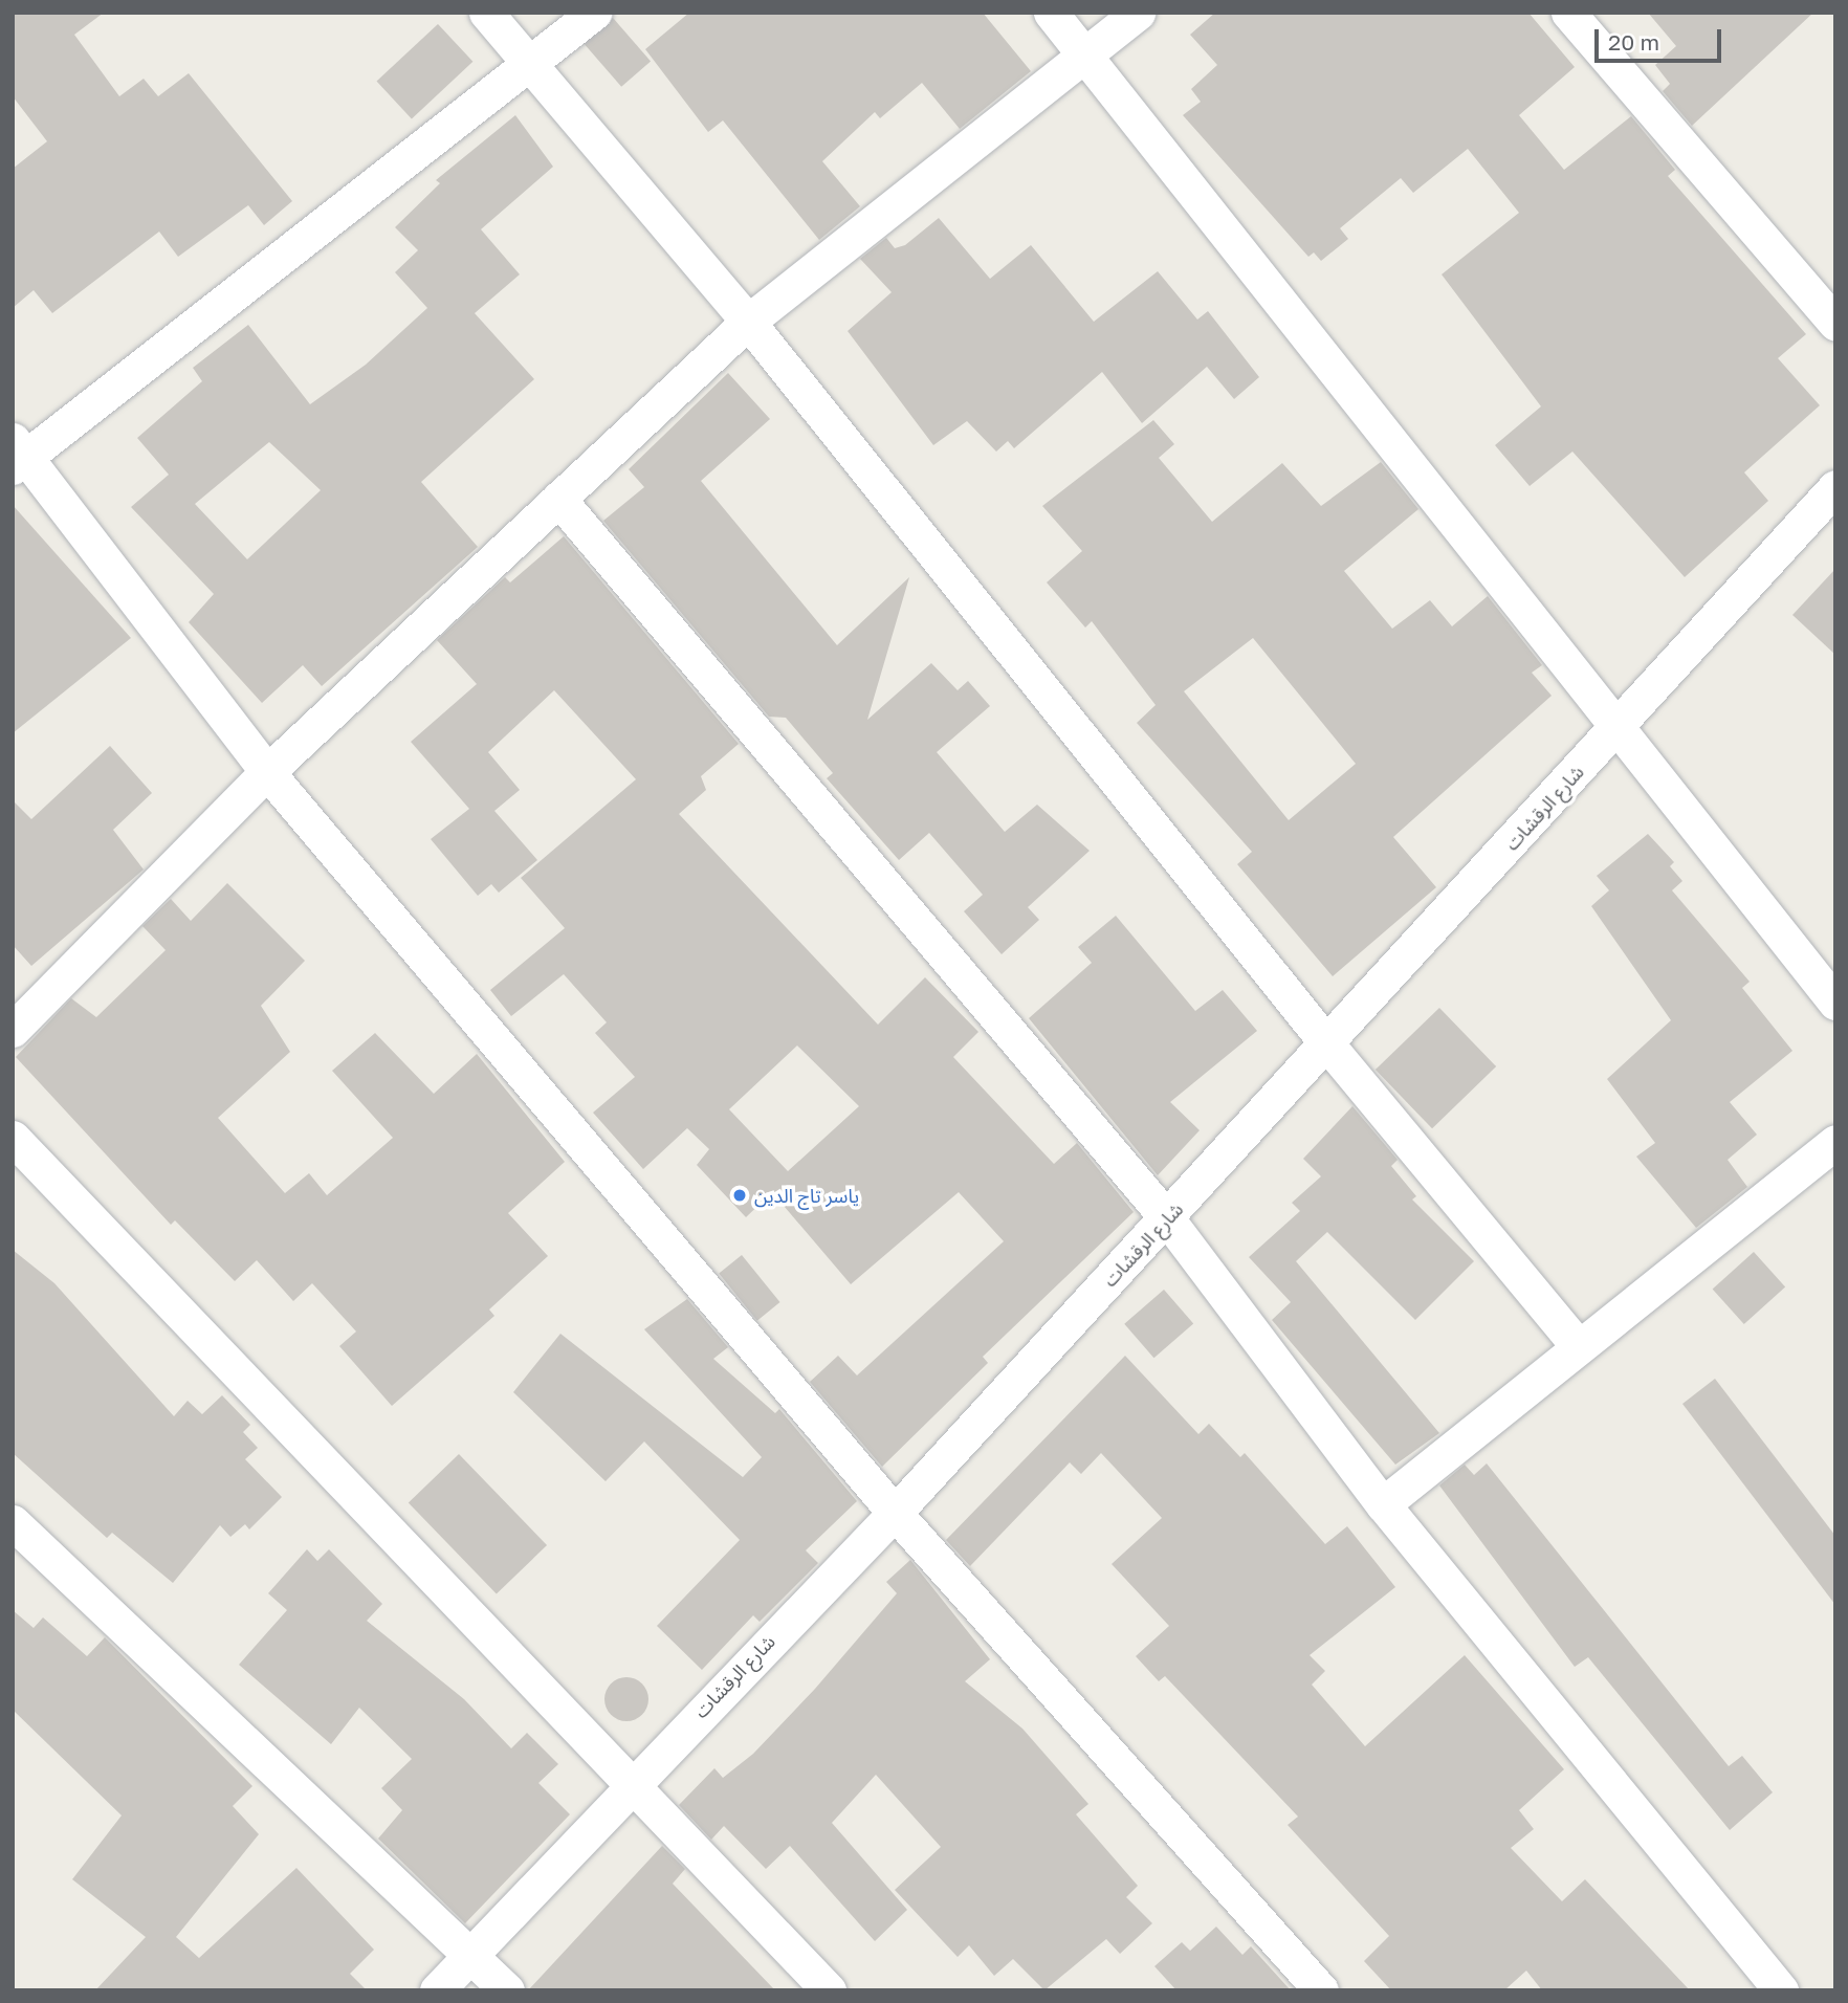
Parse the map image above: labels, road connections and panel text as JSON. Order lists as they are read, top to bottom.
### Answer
{
  "streets": {
    "street": ["شارع الرقشات"]
  },
  "places": ["ياسر تاج الدين"],
  "scale_bar": "20 m"
}
